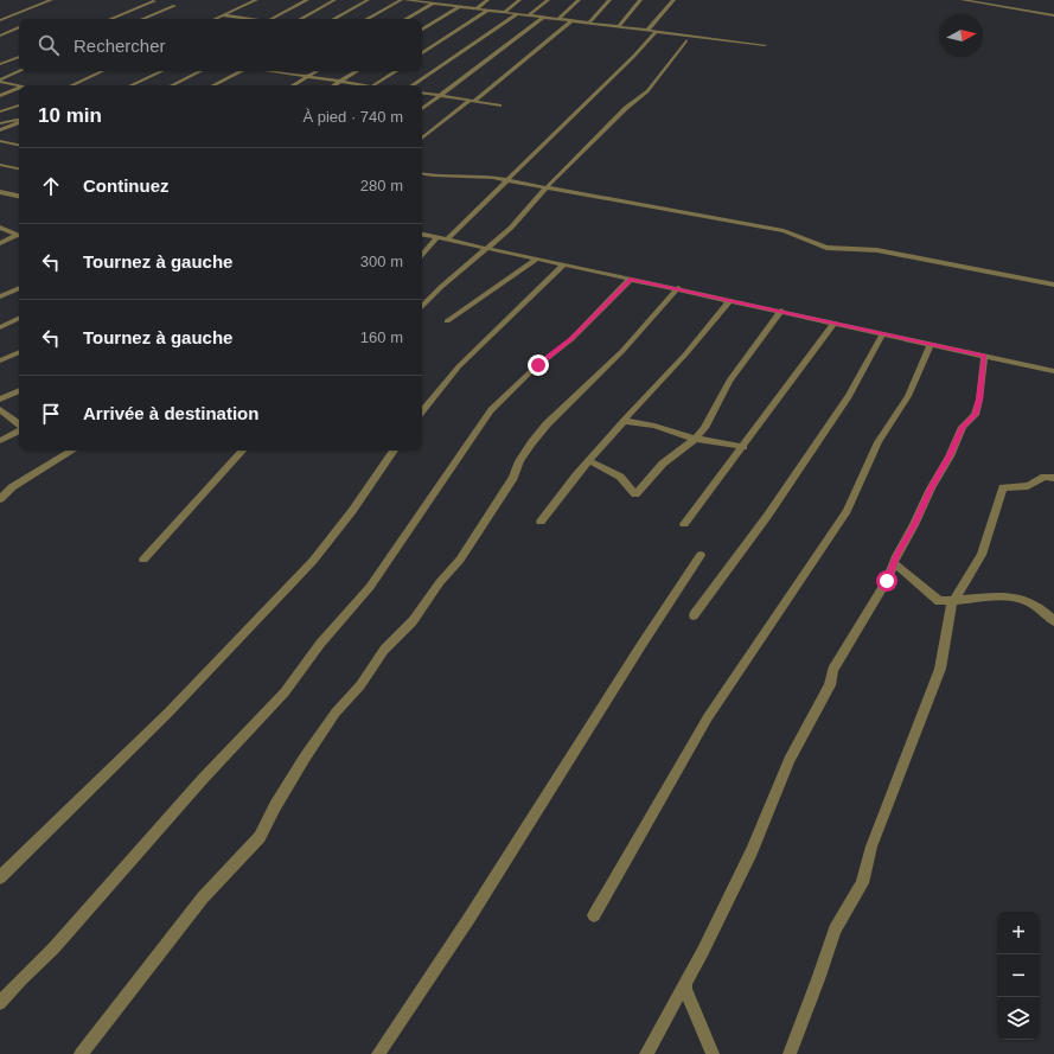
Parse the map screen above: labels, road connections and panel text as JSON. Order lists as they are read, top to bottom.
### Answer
{
  "north": "right",
  "page": {
    "search": "Rechercher",
    "heading": ["10 min", "À pied · 740 m"],
    "list": [
      ["Continuez", "280 m"],
      ["Tournez à gauche", "300 m"],
      ["Tournez à gauche", "160 m"],
      "Arrivée à destination"
    ],
    "map_buttons": ["+", "−"]
  }
}
